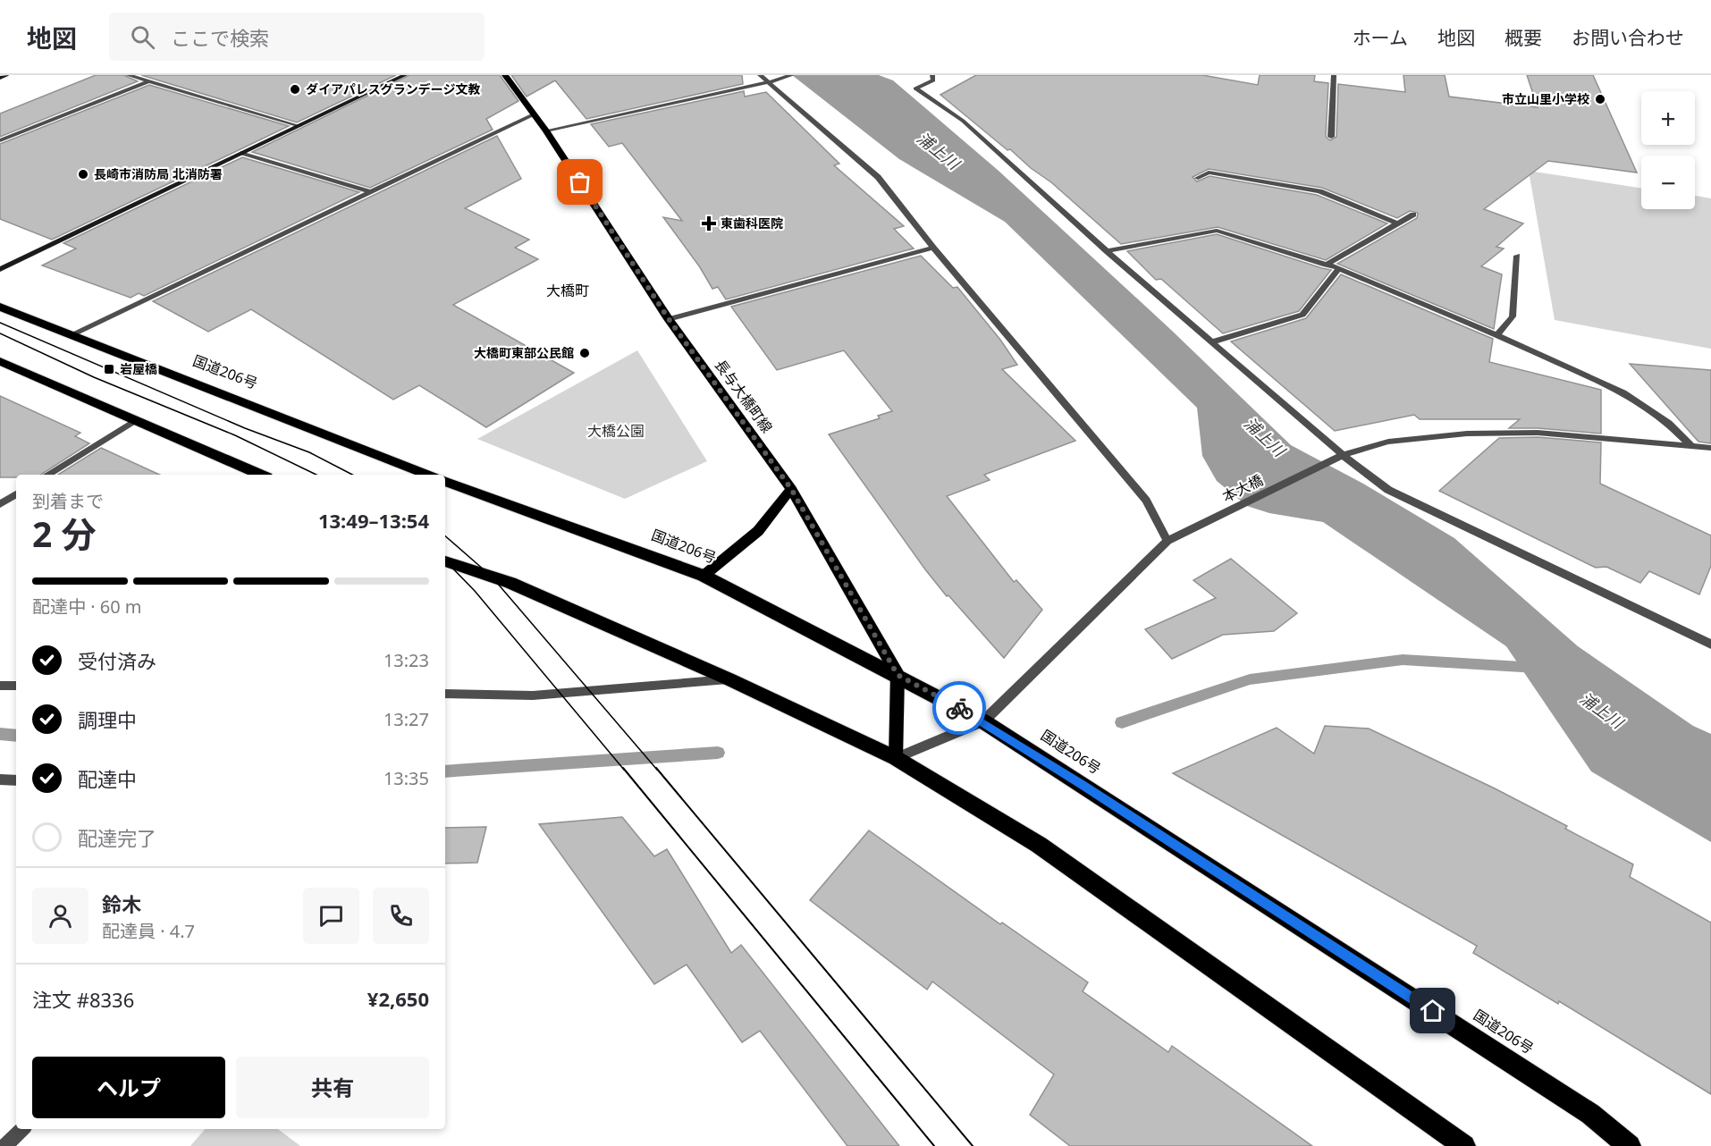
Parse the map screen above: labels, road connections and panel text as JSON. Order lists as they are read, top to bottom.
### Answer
{
  "streets": {
    "highway": ["国道206号"],
    "main road": ["長与大橋町線"],
    "street": ["本大橋"]
  },
  "crossings": [
    ["国道206号", "長与大橋町線"],
    ["国道206号", "本大橋"]
  ],
  "districts": ["大橋町"],
  "water": ["浦上川"],
  "parks": ["大橋公園"],
  "places": {
    "other": [
      "ダイアパレスグランデージ文教",
      "市立山里小学校",
      "長崎市消防局 北消防署",
      "大橋町東部公民館"
    ],
    "health": ["東歯科医院"],
    "transit": ["岩屋橋"]
  },
  "page": {
    "header": "地図",
    "search": "ここで検索",
    "nav": [
      "ホーム",
      "地図",
      "概要",
      "お問い合わせ"
    ],
    "map_buttons": ["+", "−"],
    "heading": ["2 分", "到着まで", "13:49–13:54"],
    "panel": [
      "鈴木",
      "配達員 · 4.7",
      "注文 #8336",
      "¥2,650"
    ],
    "bar": "配達中 · 60 m",
    "list": [
      ["受付済み", "13:23"],
      ["調理中", "13:27"],
      ["配達中", "13:35"],
      "配達完了"
    ],
    "buttons": ["ヘルプ", "共有"]
  }
}
